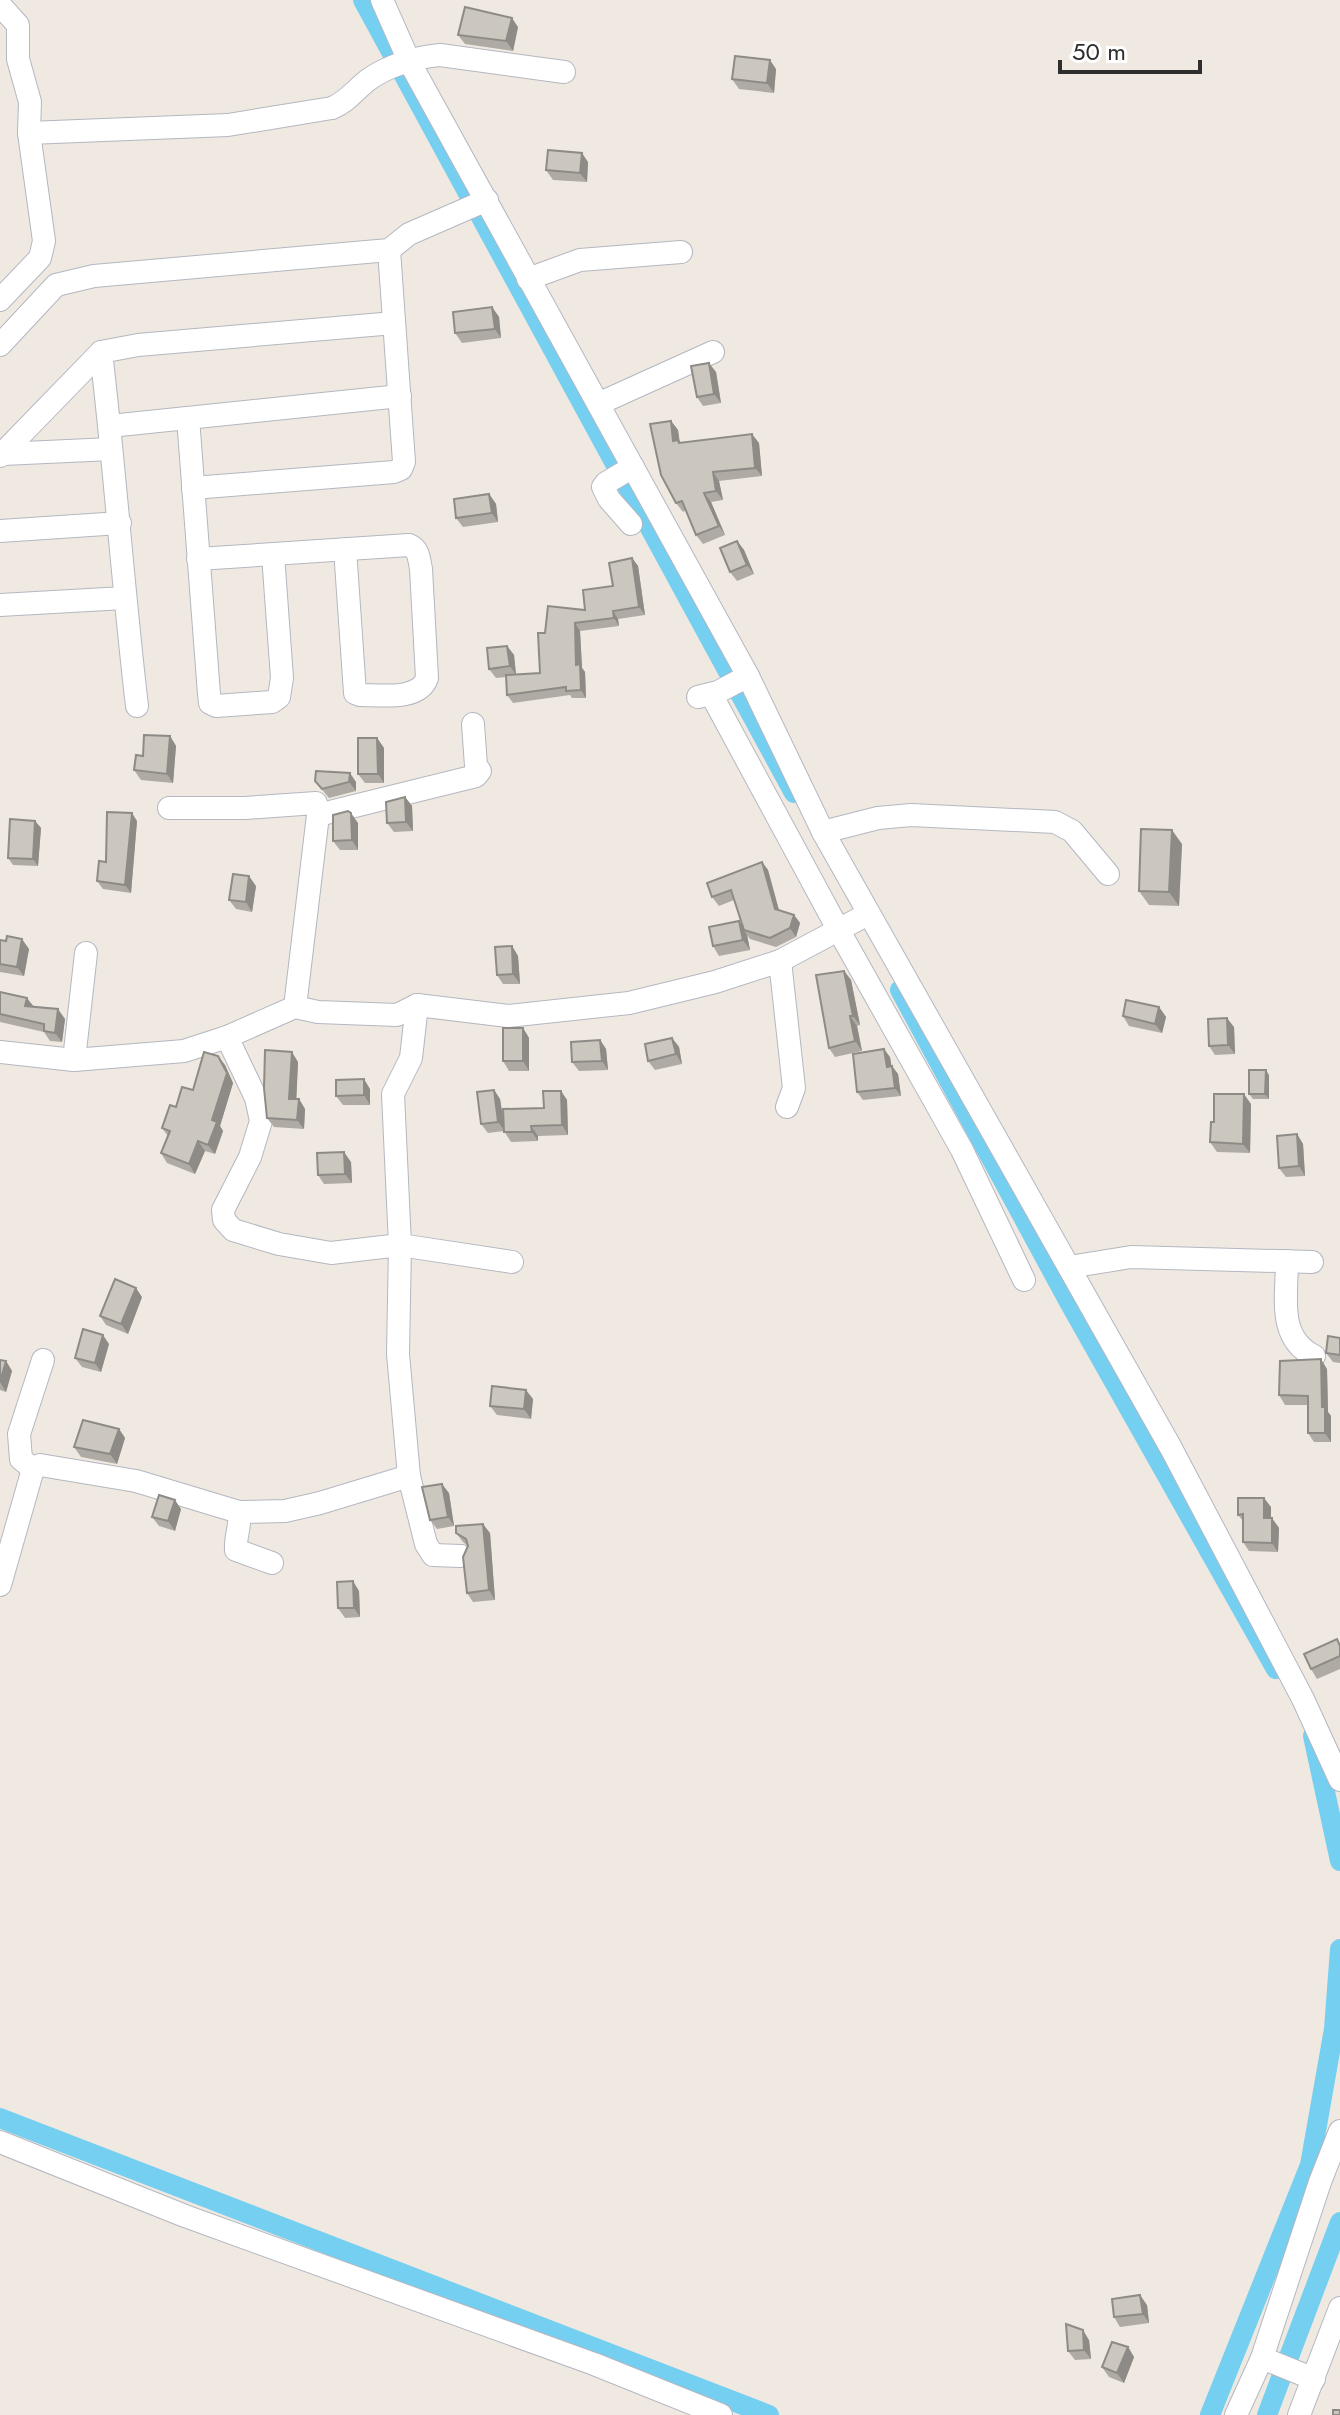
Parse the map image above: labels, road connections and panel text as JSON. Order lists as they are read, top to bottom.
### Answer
{
  "scale_bar": "50 m"
}
